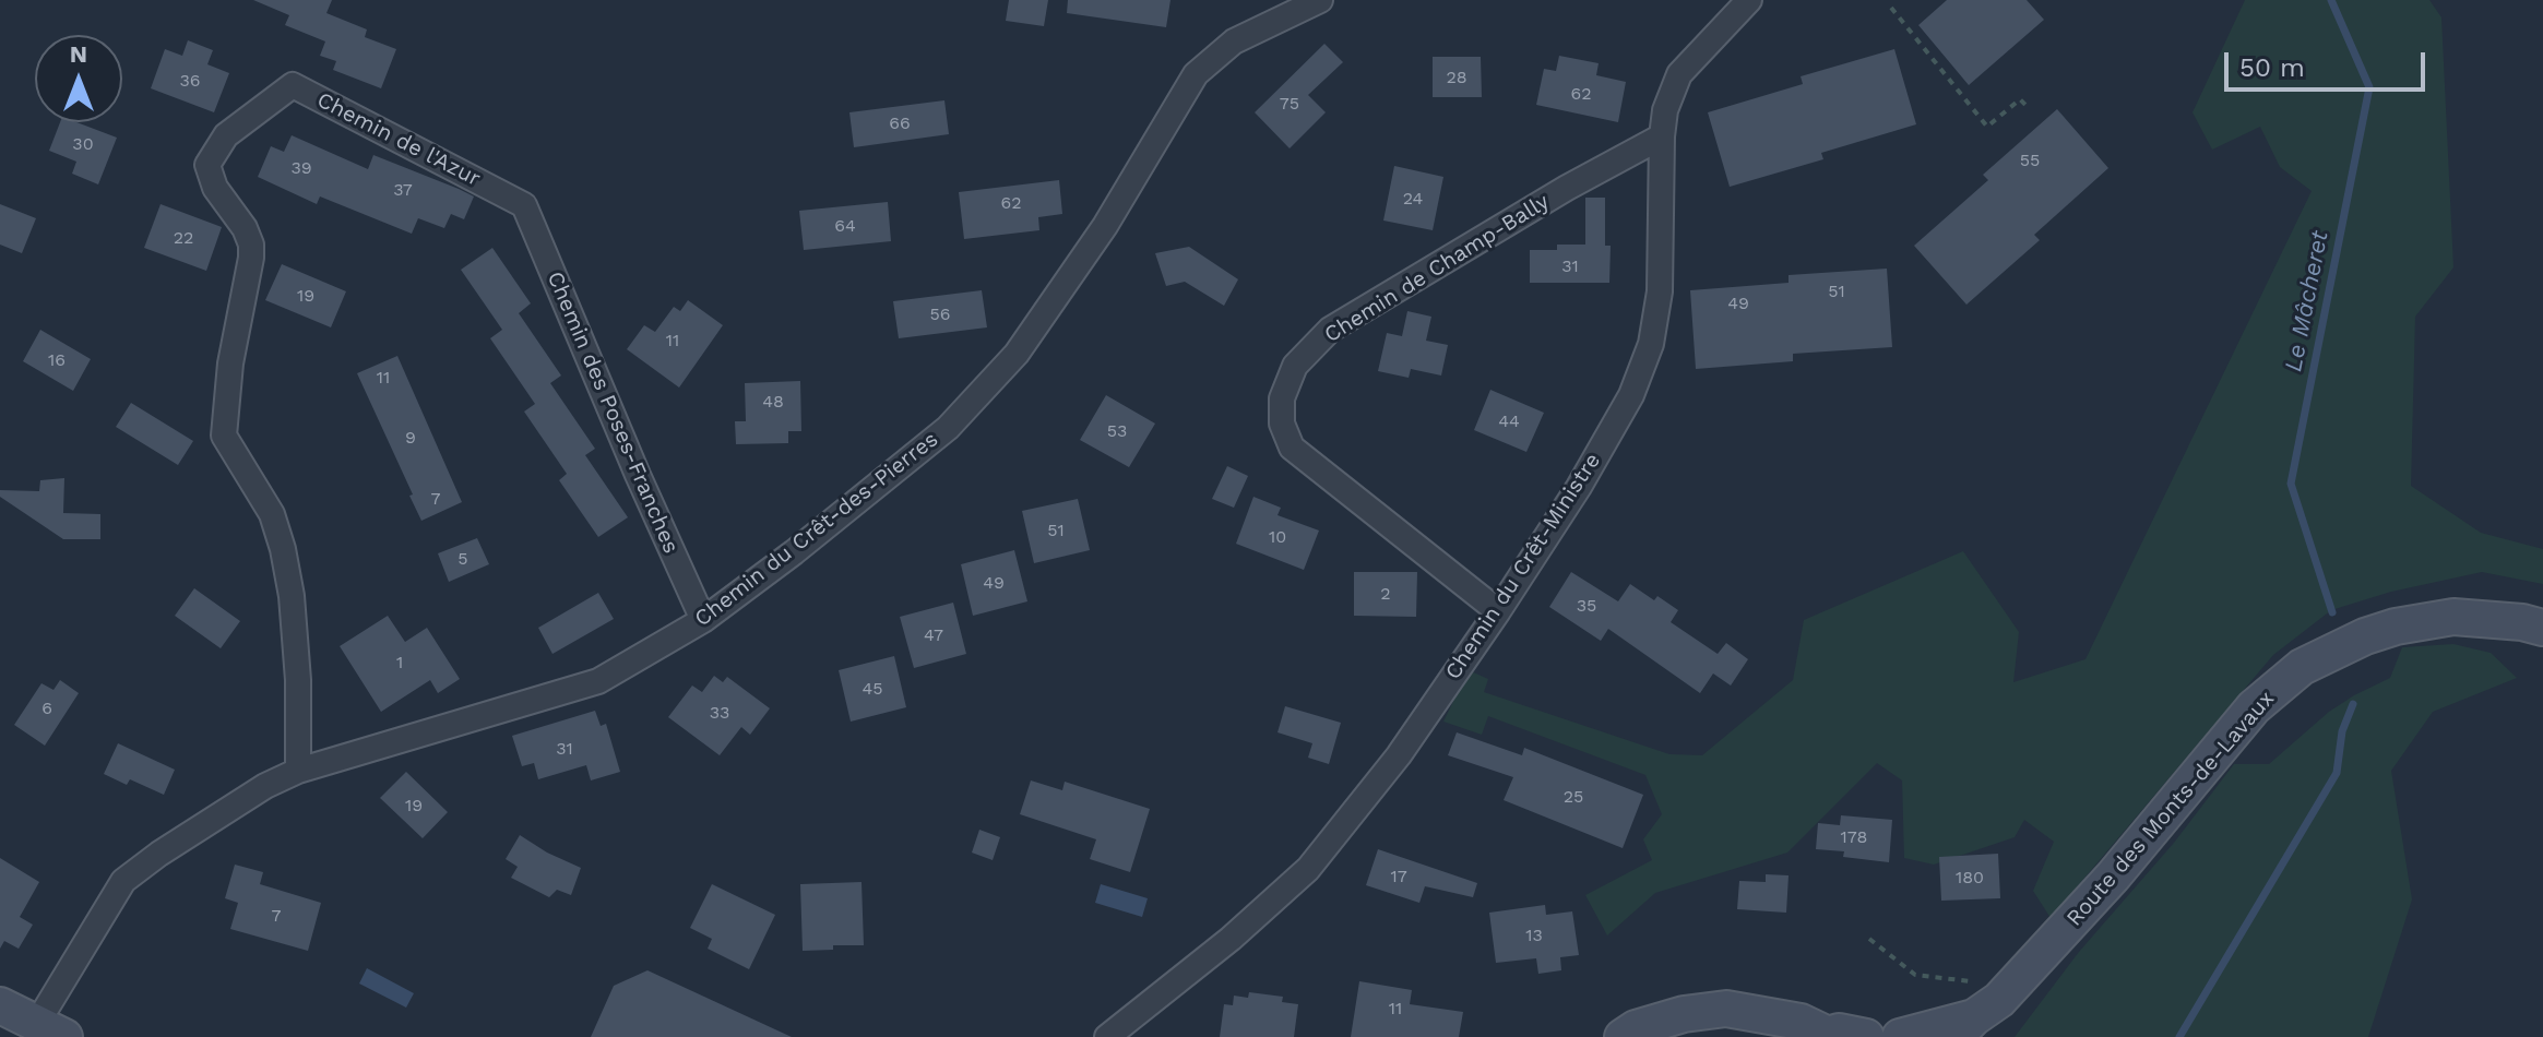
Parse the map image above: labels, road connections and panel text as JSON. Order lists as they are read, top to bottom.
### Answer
{
  "streets": {
    "street": [
      "Chemin de l'Azur",
      "Chemin de Champ-Bally",
      "Chemin des Poses-Franches",
      "Chemin du Crêt-des-Pierres",
      "Chemin du Crêt-Ministre",
      "Route des Monts-de-Lavaux"
    ]
  },
  "crossings": [
    ["Chemin de l'Azur", "Chemin des Poses-Franches"],
    ["Chemin de l'Azur", "Chemin du Crêt-des-Pierres"],
    ["Chemin de Champ-Bally", "Chemin du Crêt-Ministre"],
    ["Chemin des Poses-Franches", "Chemin du Crêt-des-Pierres"]
  ],
  "water": ["Le Mâcheret"],
  "house_numbers": [
    "28",
    "36",
    "62",
    "75",
    "66",
    "30",
    "55",
    "39",
    "37",
    "24",
    "62",
    "64",
    "22",
    "31",
    "51",
    "19",
    "49",
    "56",
    "11",
    "16",
    "11",
    "48",
    "44",
    "53",
    "9",
    "7",
    "51",
    "10",
    "5",
    "49",
    "2",
    "35",
    "47",
    "1",
    "45",
    "6",
    "33",
    "31",
    "25",
    "19",
    "178",
    "17",
    "180",
    "7",
    "13",
    "11"
  ],
  "scale_bar": "50 m",
  "north": "top"
}
